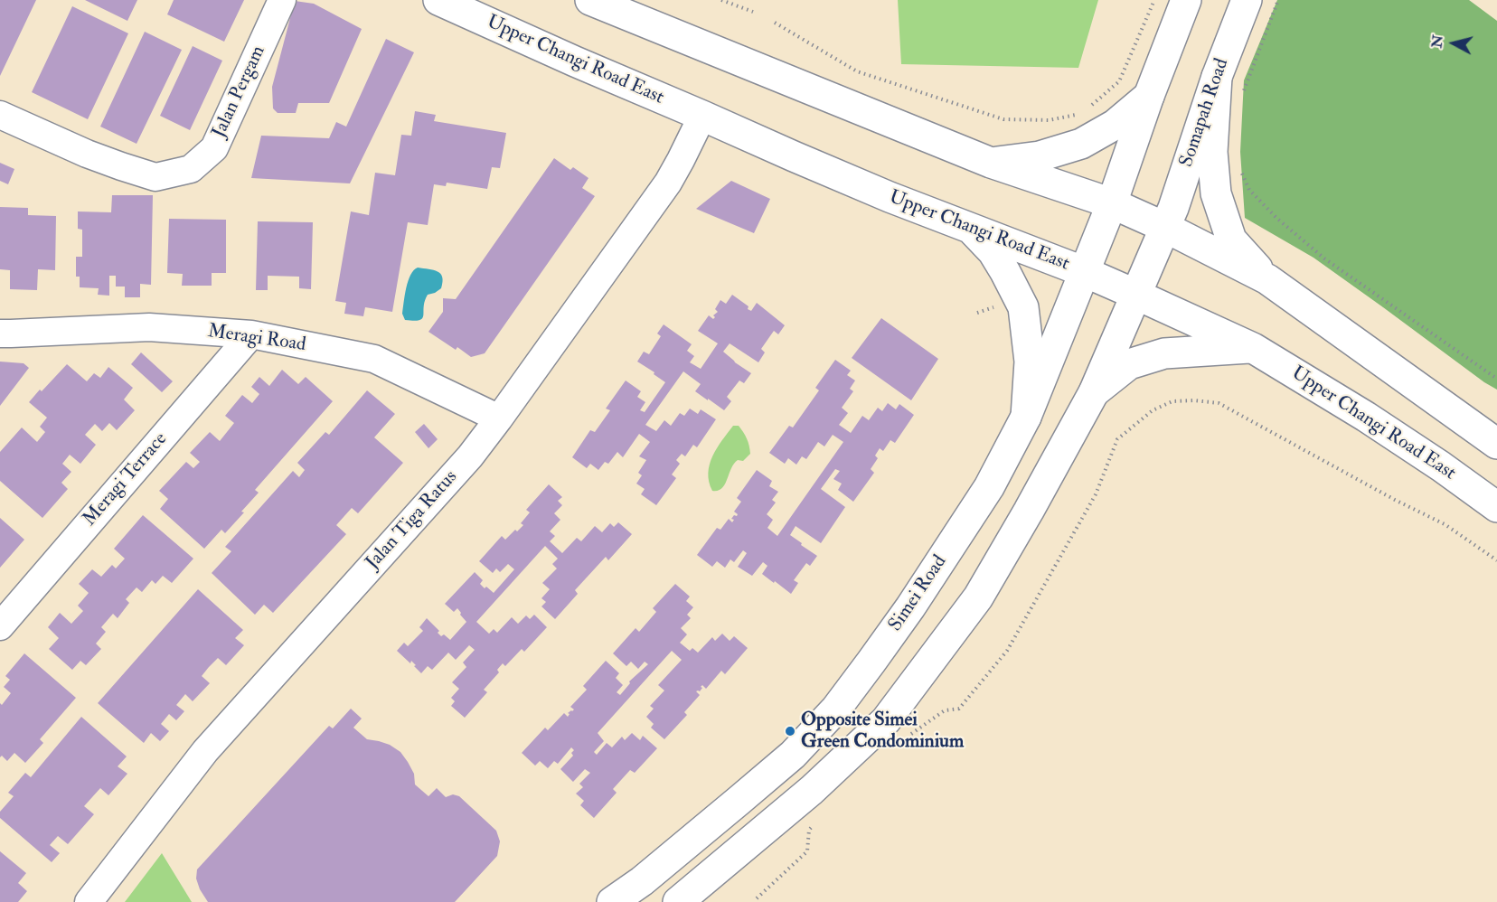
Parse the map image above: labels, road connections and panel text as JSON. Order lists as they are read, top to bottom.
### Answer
{
  "streets": {
    "main road": ["Upper Changi Road East", "Somapah Road", "Simei Road"],
    "street": [
      "Jalan Pergam",
      "Meragi Road",
      "Meragi Terrace",
      "Jalan Tiga Ratus"
    ]
  },
  "crossings": [
    ["Upper Changi Road East", "Jalan Tiga Ratus"],
    ["Upper Changi Road East", "Simei Road"],
    ["Meragi Road", "Meragi Terrace"],
    ["Meragi Road", "Jalan Tiga Ratus"]
  ],
  "places": ["Opposite Simei Green Condominium"],
  "north": "left"
}
